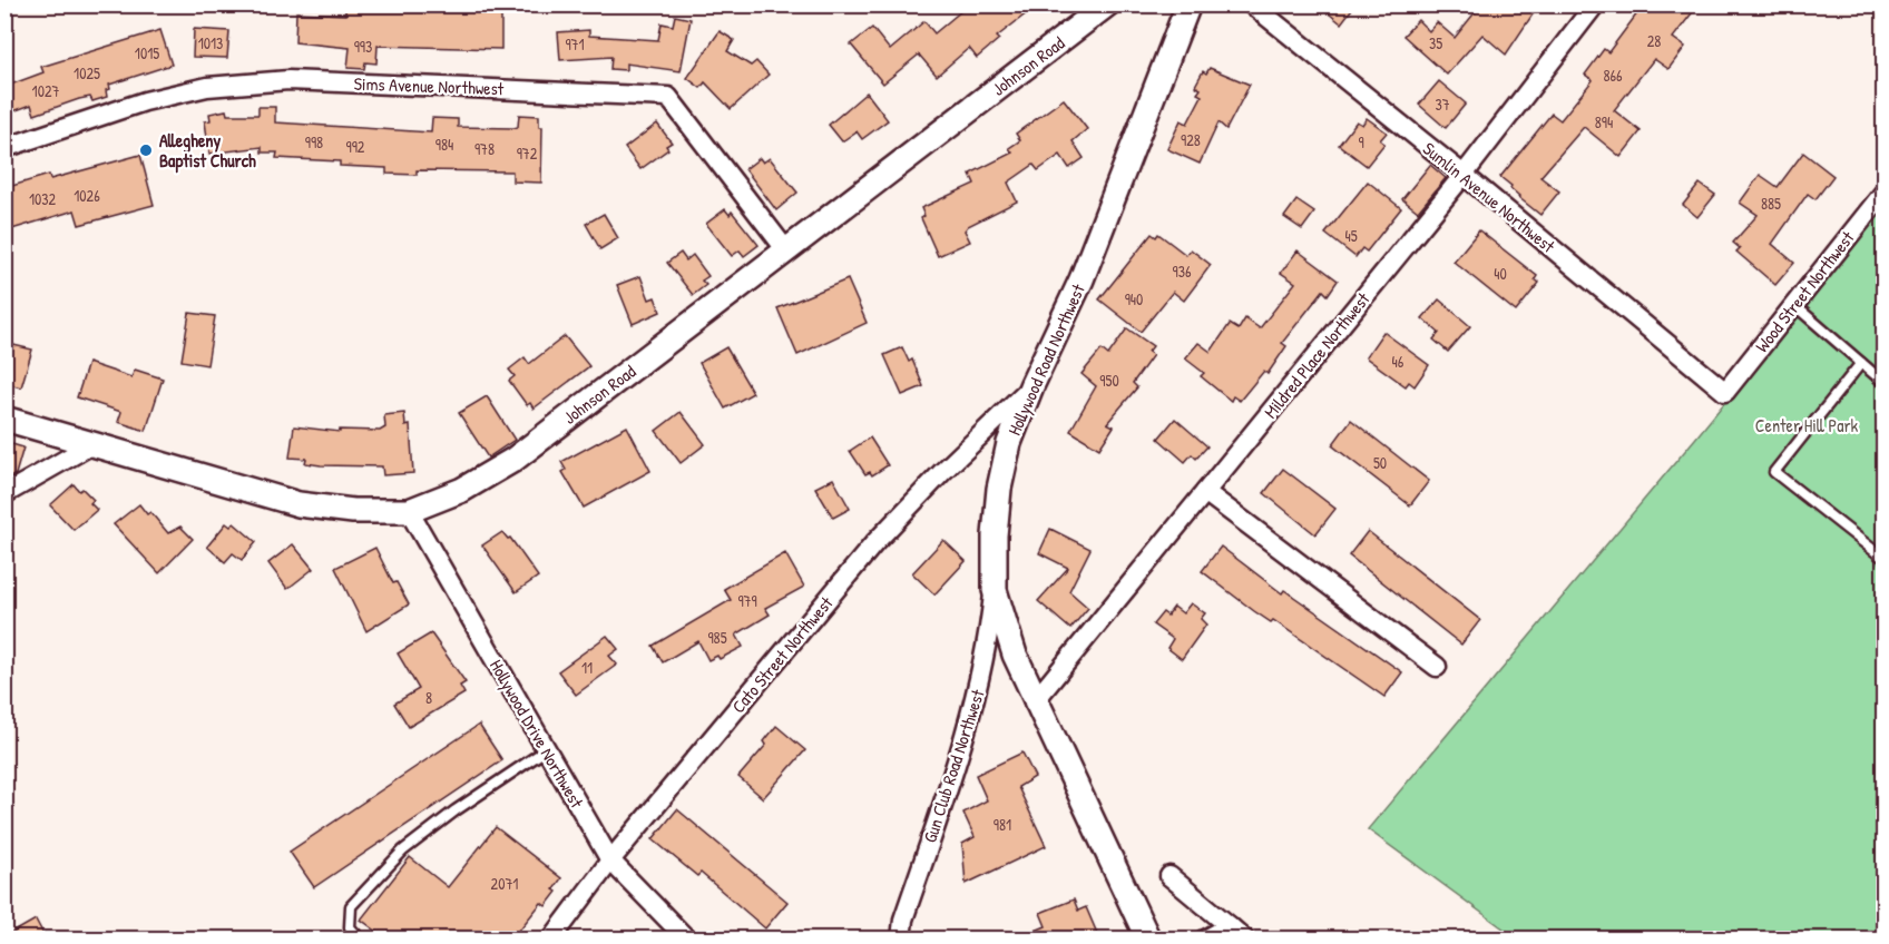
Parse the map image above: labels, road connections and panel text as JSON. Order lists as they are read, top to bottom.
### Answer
{
  "streets": {
    "street": [
      "Johnson Road",
      "Sims Avenue Northwest",
      "Sumlin Avenue Northwest",
      "Wood Street Northwest",
      "Mildred Place Northwest",
      "Hollywood Road Northwest",
      "Cato Street Northwest",
      "Hollywood Drive Northwest",
      "Gun Club Road Northwest"
    ]
  },
  "crossings": [
    ["Johnson Road", "Sims Avenue Northwest"],
    ["Johnson Road", "Hollywood Drive Northwest"],
    ["Sumlin Avenue Northwest", "Wood Street Northwest"],
    ["Sumlin Avenue Northwest", "Mildred Place Northwest"],
    ["Mildred Place Northwest", "Hollywood Road Northwest"],
    ["Hollywood Road Northwest", "Cato Street Northwest"],
    ["Hollywood Road Northwest", "Gun Club Road Northwest"],
    ["Cato Street Northwest", "Hollywood Drive Northwest"]
  ],
  "parks": ["Center Hill Park"],
  "places": ["Allegheny Baptist Church"],
  "house_numbers": [
    "28",
    "1013",
    "35",
    "971",
    "993",
    "1015",
    "1025",
    "866",
    "1027",
    "37",
    "894",
    "928",
    "998",
    "9",
    "984",
    "992",
    "978",
    "972",
    "1026",
    "1032",
    "885",
    "45",
    "936",
    "40",
    "940",
    "46",
    "950",
    "50",
    "979",
    "985",
    "11",
    "8",
    "981",
    "2071"
  ]
}
